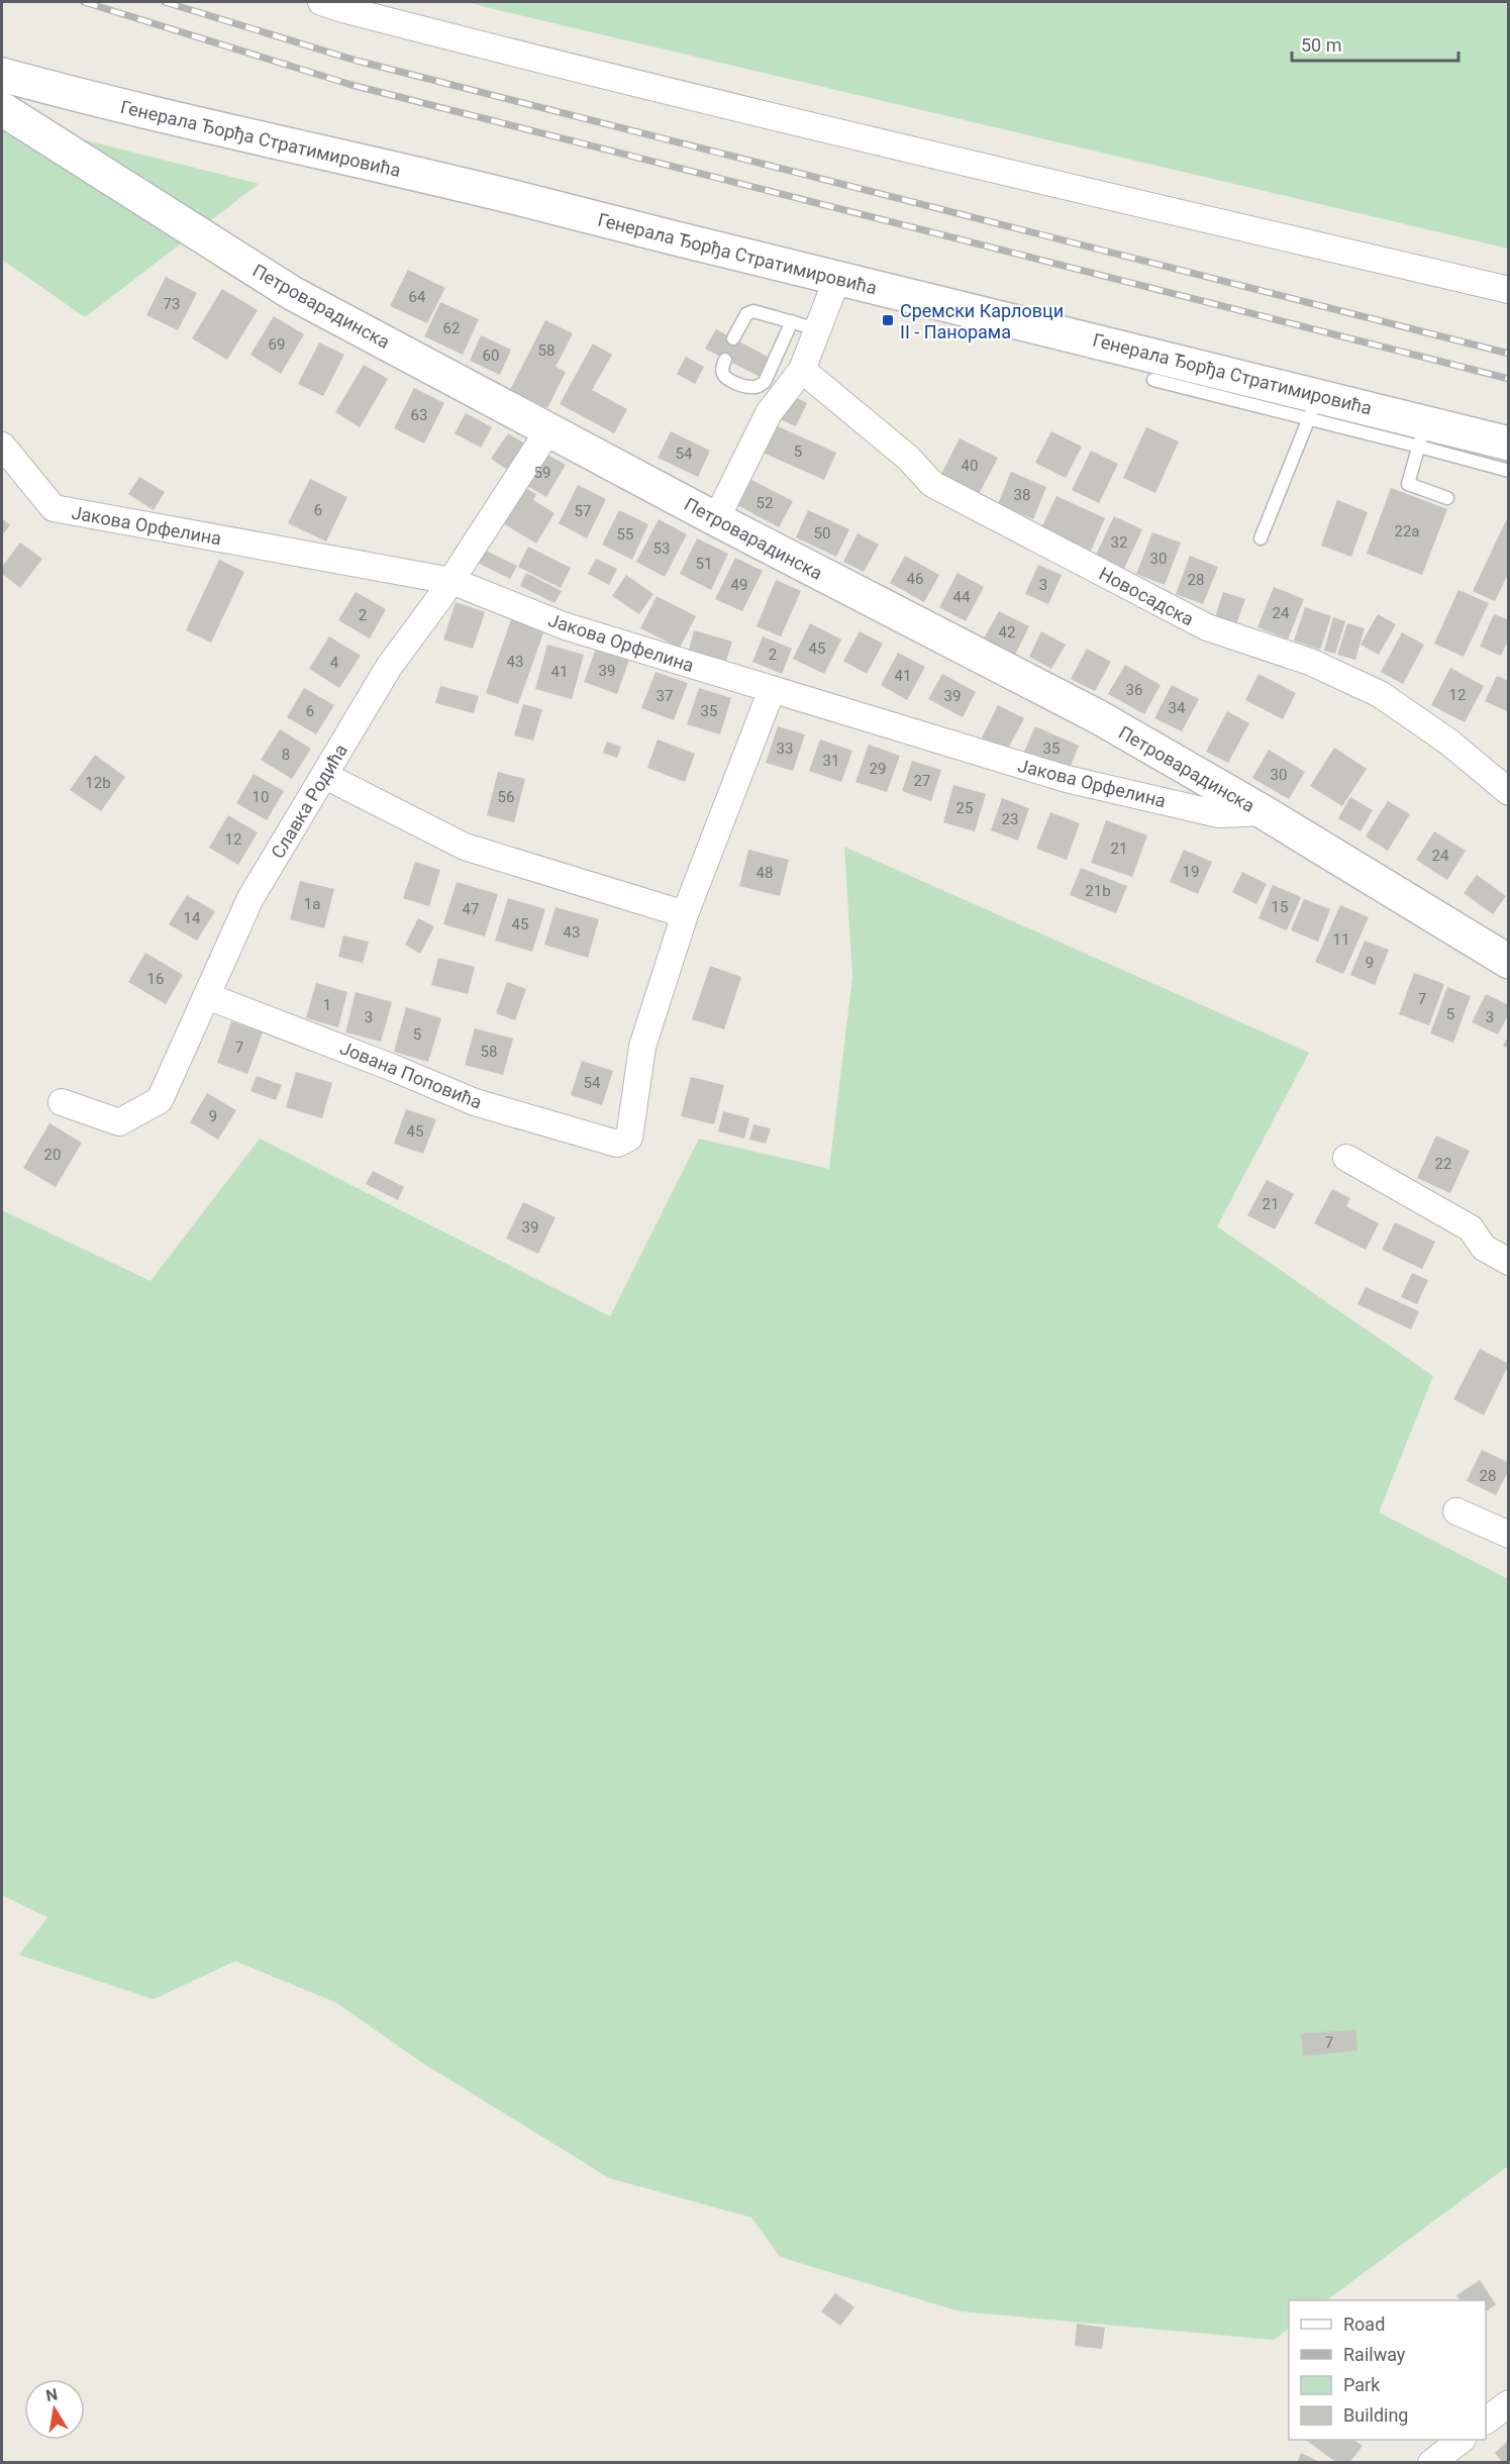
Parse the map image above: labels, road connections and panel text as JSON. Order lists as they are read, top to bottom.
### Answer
{
  "streets": {
    "street": [
      "Генерала Ђорђа Стратимировића",
      "Петроварадинска",
      "Јакова Орфелина",
      "Новосадска",
      "Славка Родића",
      "Јована Поповића"
    ]
  },
  "crossings": [
    ["Петроварадинска", "Јакова Орфелина"],
    ["Петроварадинска", "Славка Родића"],
    ["Јакова Орфелина", "Славка Родића"],
    ["Славка Родића", "Јована Поповића"]
  ],
  "places": {
    "transit": ["Сремски Карловци II - Панорама"]
  },
  "house_numbers": [
    "64",
    "73",
    "62",
    "69",
    "58",
    "60",
    "63",
    "5",
    "54",
    "40",
    "59",
    "38",
    "52",
    "6",
    "57",
    "22a",
    "50",
    "55",
    "32",
    "53",
    "30",
    "51",
    "46",
    "28",
    "49",
    "3",
    "44",
    "24",
    "2",
    "42",
    "45",
    "2",
    "43",
    "4",
    "39",
    "41",
    "41",
    "36",
    "12",
    "37",
    "39",
    "34",
    "6",
    "35",
    "33",
    "35",
    "8",
    "31",
    "29",
    "30",
    "27",
    "12b",
    "10",
    "56",
    "25",
    "23",
    "12",
    "21",
    "24",
    "19",
    "48",
    "21b",
    "1a",
    "15",
    "47",
    "14",
    "45",
    "43",
    "11",
    "9",
    "16",
    "7",
    "1",
    "5",
    "3",
    "3",
    "5",
    "7",
    "58",
    "54",
    "9",
    "45",
    "20",
    "22",
    "21",
    "39",
    "28",
    "7"
  ],
  "legend": [
    "Road",
    "Railway",
    "Park",
    "Building"
  ],
  "scale_bar": "50 m",
  "north": "top"
}
